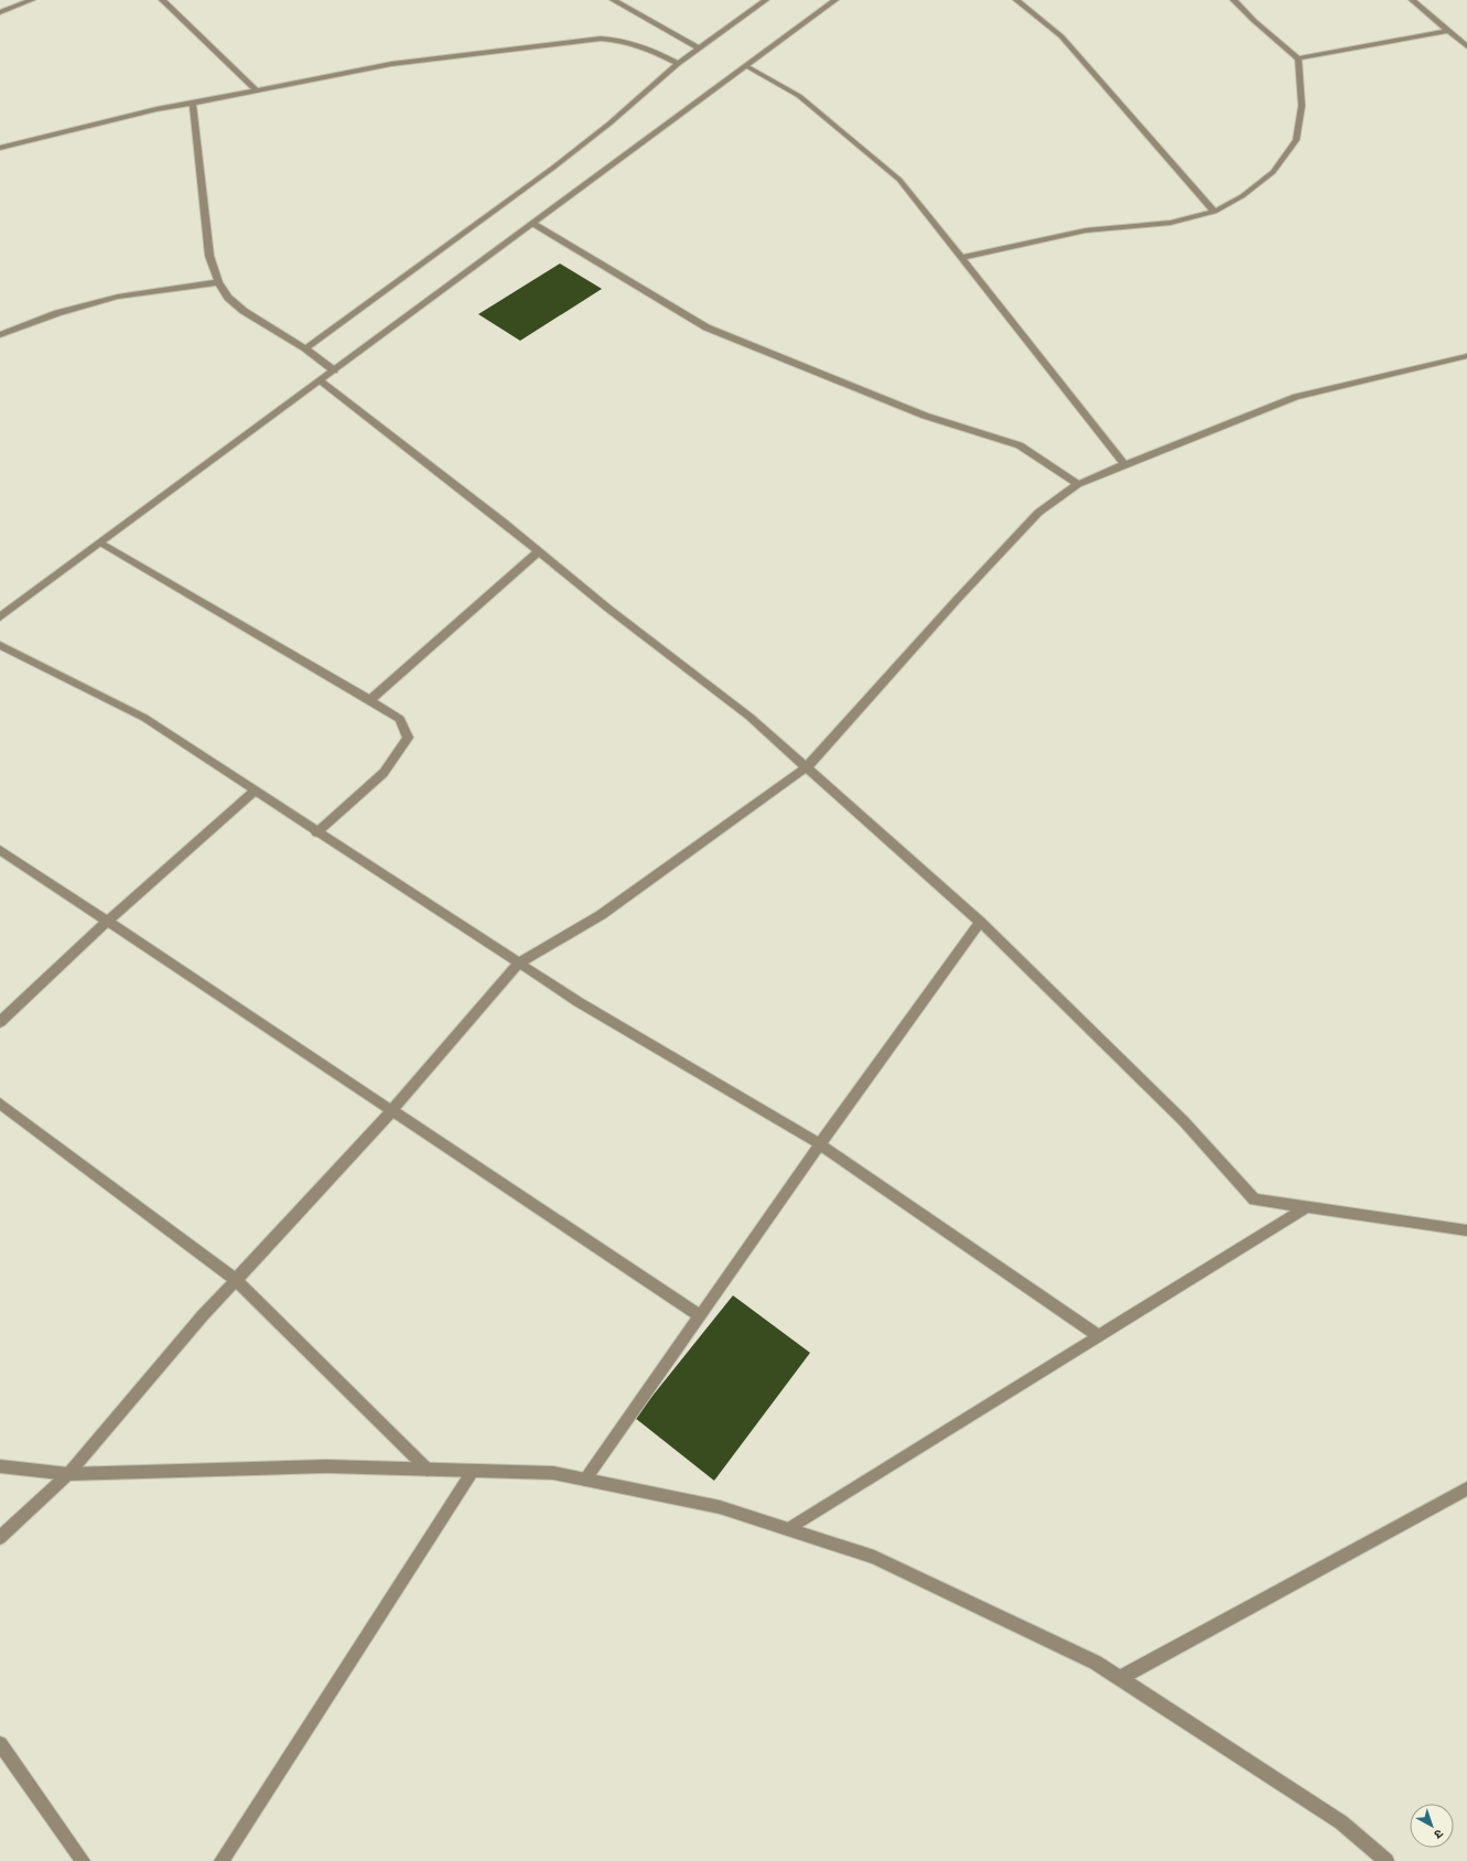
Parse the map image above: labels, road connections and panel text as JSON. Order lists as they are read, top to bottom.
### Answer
{
  "north": "bottom right"
}
